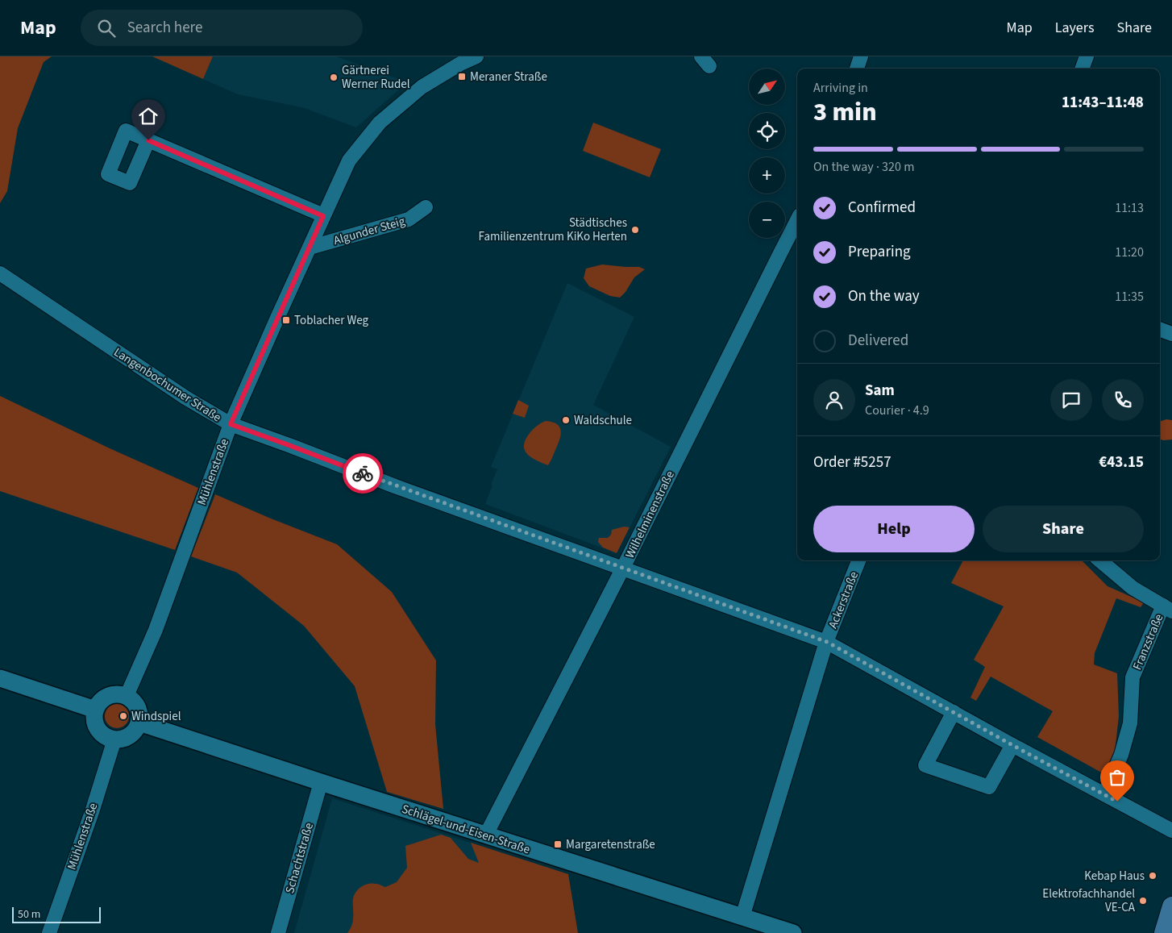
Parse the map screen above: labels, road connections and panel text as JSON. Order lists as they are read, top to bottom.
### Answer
{
  "streets": {
    "street": [
      "Algunder Steig",
      "Langenbochumer Straße",
      "Mühlenstraße",
      "Wilhelminenstraße",
      "Ackerstraße",
      "Franzstraße",
      "Schlägel-und-Eisen-Straße",
      "Schachtstraße"
    ]
  },
  "crossings": [
    ["Algunder Steig", "Mühlenstraße"],
    ["Langenbochumer Straße", "Mühlenstraße"],
    ["Langenbochumer Straße", "Wilhelminenstraße"],
    ["Langenbochumer Straße", "Ackerstraße"],
    ["Langenbochumer Straße", "Franzstraße"],
    ["Mühlenstraße", "Schlägel-und-Eisen-Straße"],
    ["Wilhelminenstraße", "Schlägel-und-Eisen-Straße"],
    ["Schlägel-und-Eisen-Straße", "Schachtstraße"]
  ],
  "places": {
    "transit": ["Meraner Straße", "Toblacher Weg", "Margaretenstraße"],
    "other": [
      "Gärtnerei Werner Rudel",
      "Städtisches Familienzentrum KiKo Herten",
      "Waldschule",
      "Windspiel",
      "Kebap Haus",
      "Elektrofachhandel VE-CA"
    ]
  },
  "scale_bar": "50 m",
  "north": "top right",
  "page": {
    "header": "Map",
    "search": "Search here",
    "nav": ["Map", "Layers", "Share"],
    "map_buttons": ["+", "−"],
    "heading": ["3 min", "Arriving in", "11:43–11:48"],
    "panel": [
      "Sam",
      "Courier · 4.9",
      "Order #5257",
      "€43.15"
    ],
    "bar": "On the way · 320 m",
    "list": [
      ["Confirmed", "11:13"],
      ["Preparing", "11:20"],
      ["On the way", "11:35"],
      "Delivered"
    ],
    "buttons": ["Help", "Share"],
    "scale": "50 m"
  }
}
